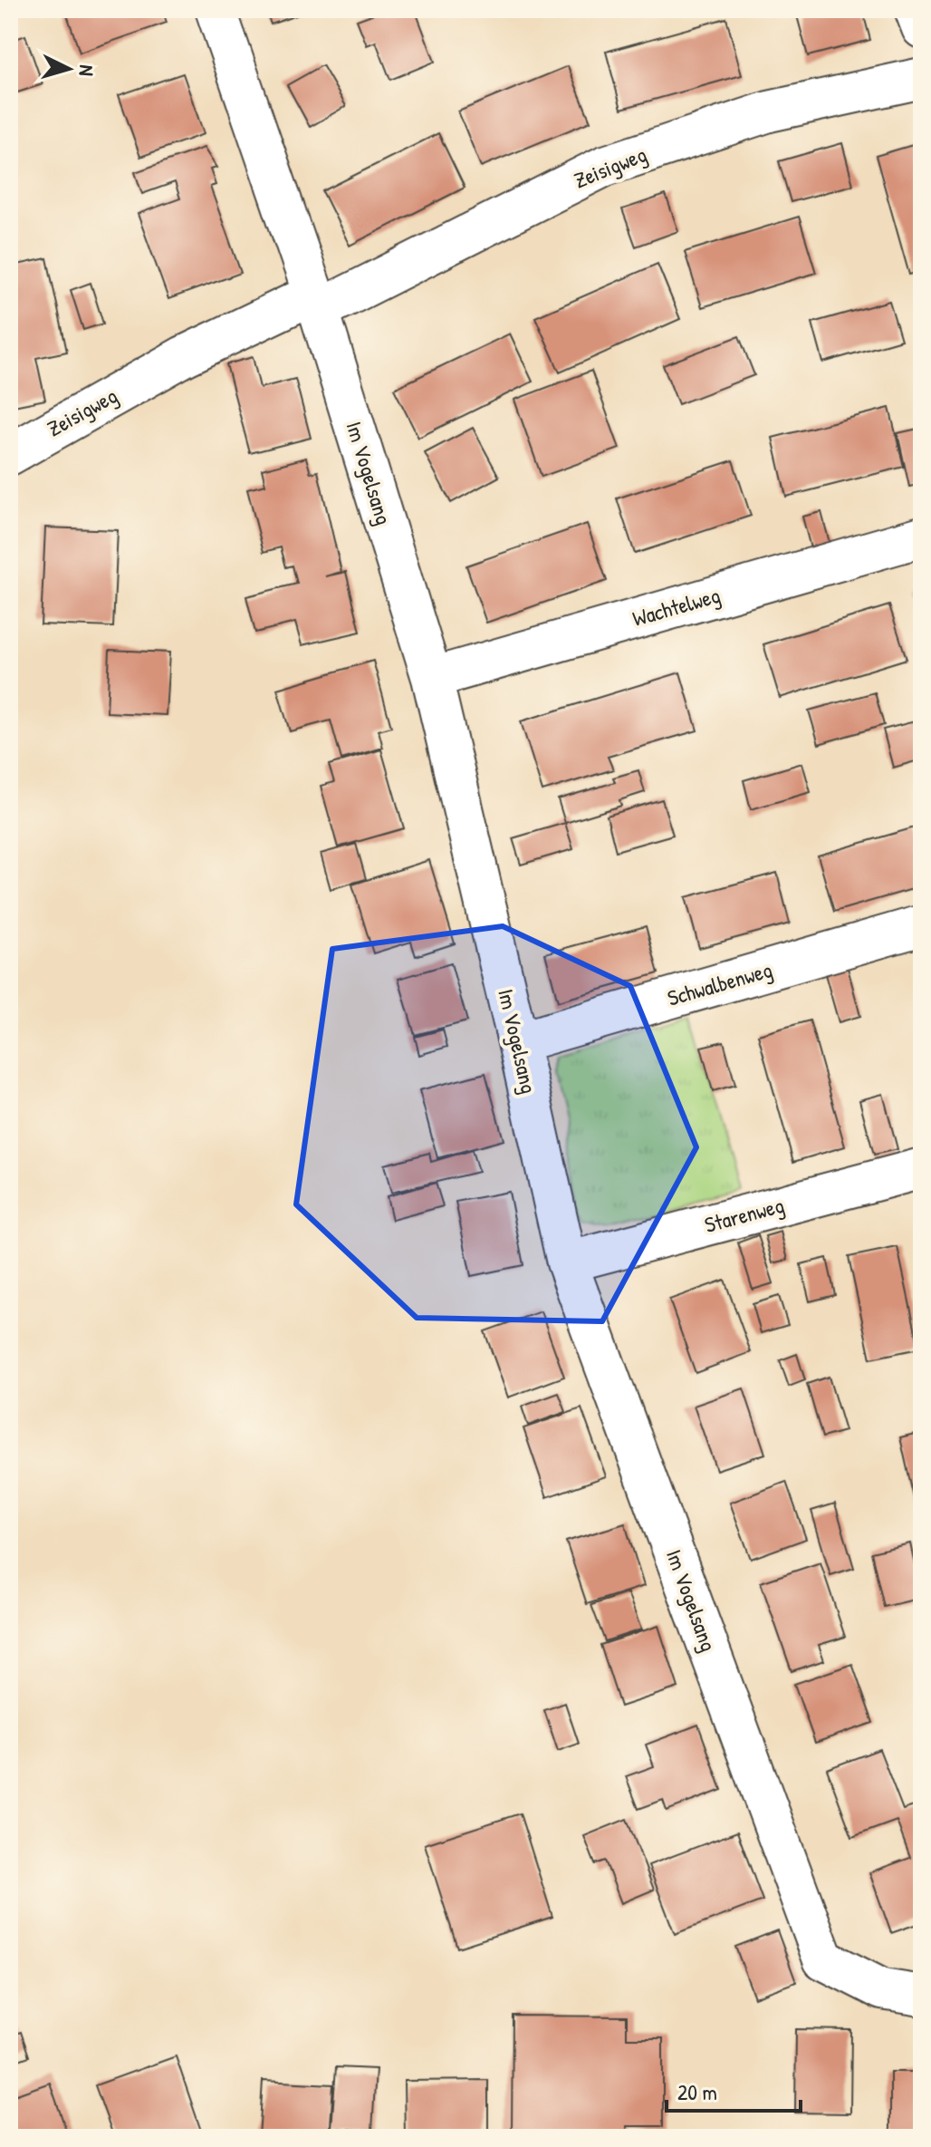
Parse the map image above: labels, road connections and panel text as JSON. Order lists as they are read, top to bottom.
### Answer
{
  "streets": {
    "street": [
      "Zeisigweg",
      "Im Vogelsang",
      "Wachtelweg",
      "Schwalbenweg",
      "Starenweg"
    ]
  },
  "crossings": [
    ["Zeisigweg", "Im Vogelsang"],
    ["Im Vogelsang", "Wachtelweg"],
    ["Im Vogelsang", "Schwalbenweg"],
    ["Im Vogelsang", "Starenweg"]
  ],
  "scale_bar": "20 m",
  "north": "right"
}
